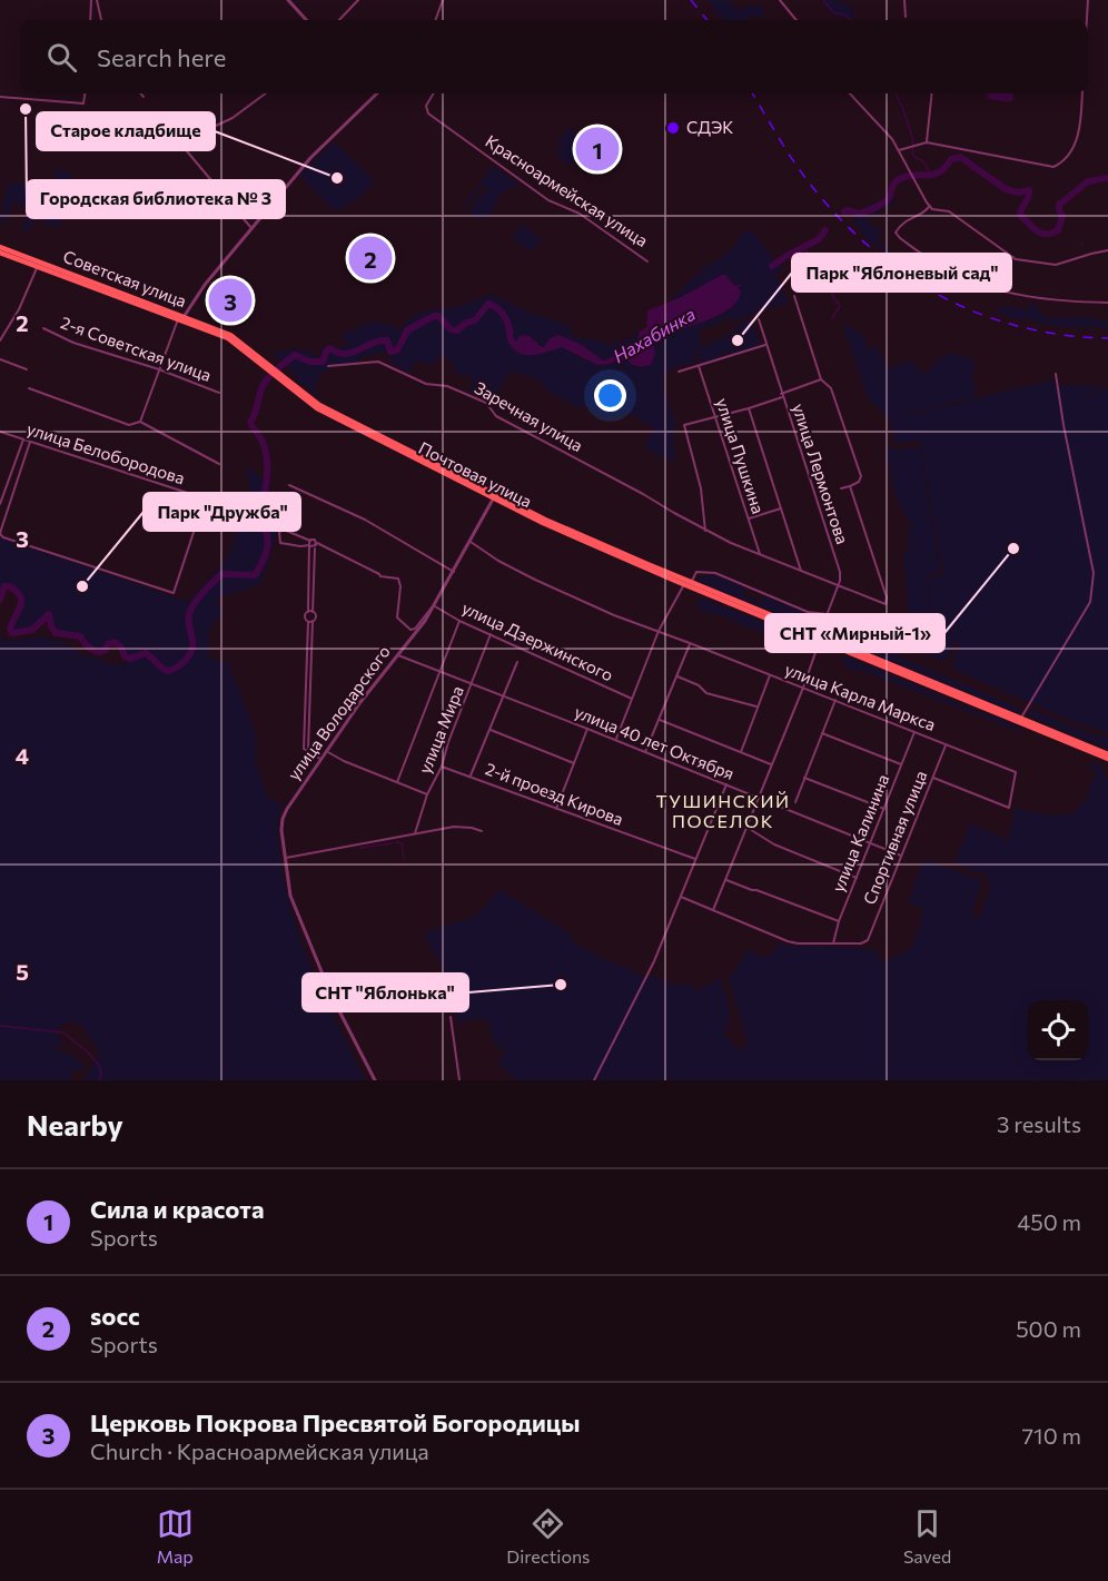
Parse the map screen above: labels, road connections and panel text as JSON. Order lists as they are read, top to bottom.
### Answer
{
  "streets": {
    "main road": ["Советская улица", "Почтовая улица"],
    "street": [
      "Красноармейская улица",
      "2-я Советская улица",
      "Заречная улица",
      "улица Белобородова",
      "улица Пушкина",
      "улица Лермонтова",
      "улица Дзержинского",
      "улица Карла Маркса",
      "улица Володарского",
      "улица Мира",
      "улица 40 лет Октября",
      "2-й проезд Кирова",
      "улица Калинина",
      "Спортивная улица"
    ]
  },
  "crossings": [
    ["Советская улица", "Почтовая улица"],
    ["Заречная улица", "улица Пушкина"],
    ["Заречная улица", "улица Лермонтова"],
    ["Почтовая улица", "улица Володарского"],
    ["улица Дзержинского", "улица Володарского"],
    ["улица Дзержинского", "улица Мира"],
    ["улица Карла Маркса", "улица Володарского"],
    ["улица Карла Маркса", "улица Калинина"],
    ["улица Карла Маркса", "Спортивная улица"],
    ["улица Володарского", "улица 40 лет Октября"],
    ["улица Мира", "улица 40 лет Октября"],
    ["улица Мира", "2-й проезд Кирова"],
    ["улица 40 лет Октября", "улица Калинина"],
    ["улица 40 лет Октября", "Спортивная улица"],
    ["улица Калинина", "Спортивная улица"]
  ],
  "districts": ["ТУШИНСКИЙ ПОСЕЛОК"],
  "water": ["Нахабинка"],
  "places": [
    "Городская библиотека № 3",
    "СДЭК",
    "Старое кладбище",
    "Парк \"Яблоневый сад\"",
    "СНТ «Мирный-1»",
    "Парк \"Дружба\"",
    "СНТ \"Яблонька\""
  ],
  "page": {
    "search": "Search here",
    "pins": ["1", "2", "3"],
    "heading": ["Nearby", "3 results"],
    "list": [
      {
        "mark": "1",
        "name": "Сила и красота",
        "note": "Sports",
        "value": "450 m"
      },
      {
        "mark": "2",
        "name": "socc",
        "note": "Sports",
        "value": "500 m"
      },
      {
        "mark": "3",
        "name": "Церковь Покрова Пресвятой Богородицы",
        "note": "Church · Красноармейская улица",
        "value": "710 m"
      }
    ],
    "nav": ["Map", "Directions", "Saved"]
  },
  "grid": {
    "rows": [
      "2",
      "3",
      "4",
      "5"
    ]
  }
}
